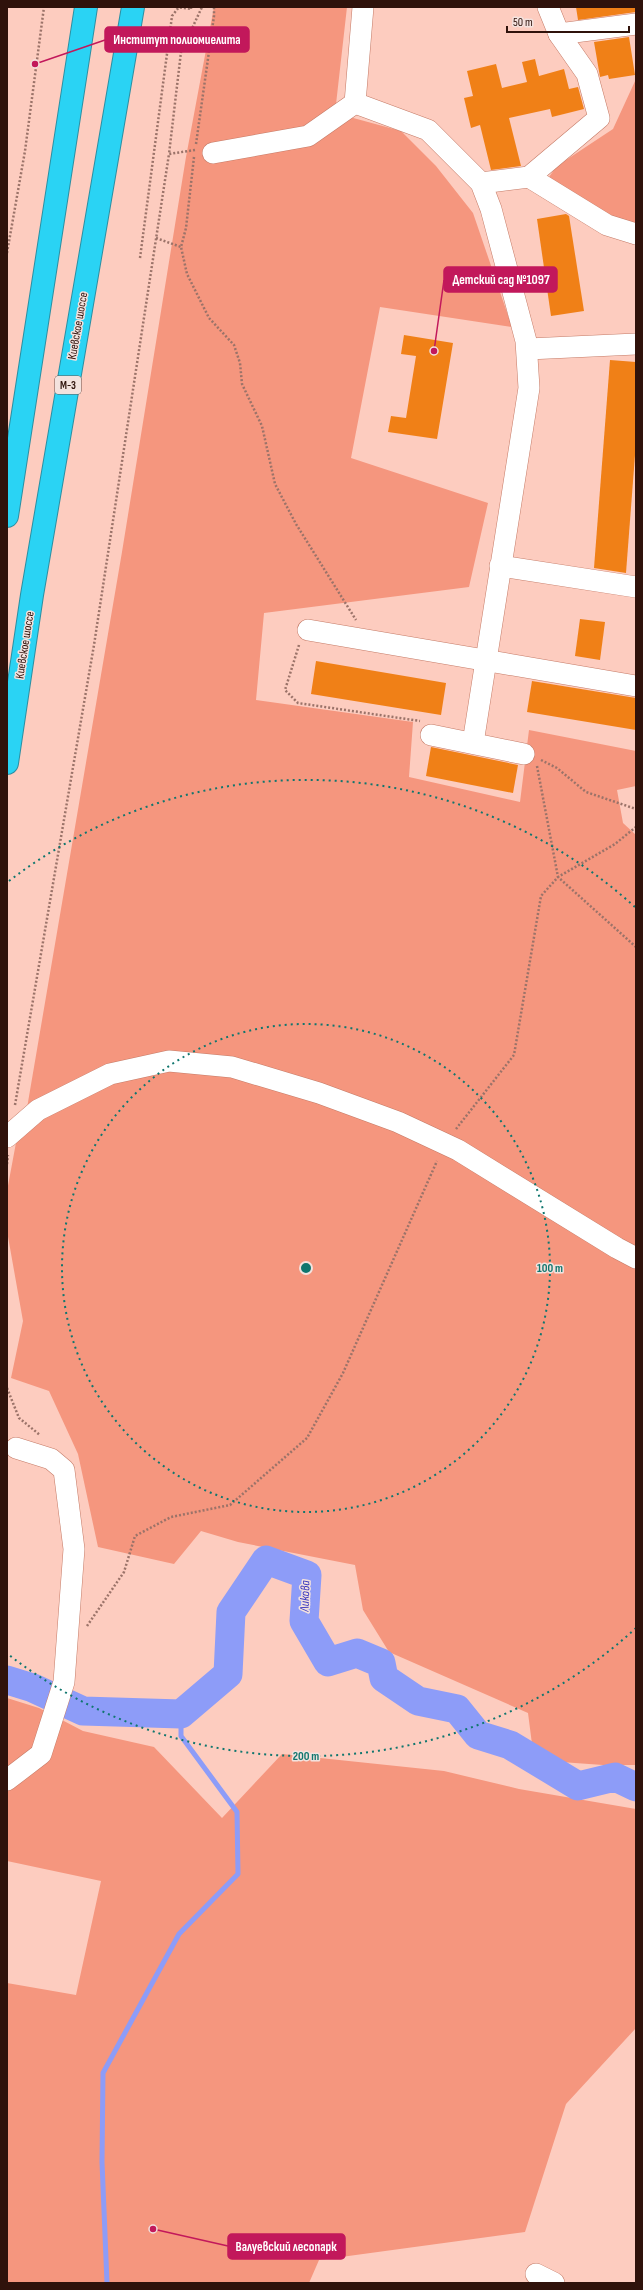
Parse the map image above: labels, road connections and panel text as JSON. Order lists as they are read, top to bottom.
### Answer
{
  "streets": {
    "highway": ["Киевское шоссе", "М-3"]
  },
  "water": ["Ликова"],
  "places": ["Институт полиомиелита", "Детский сад №1097", "Валуевский лесопарк"],
  "scale_bar": "50 m",
  "rings": ["100 m", "200 m"]
}
